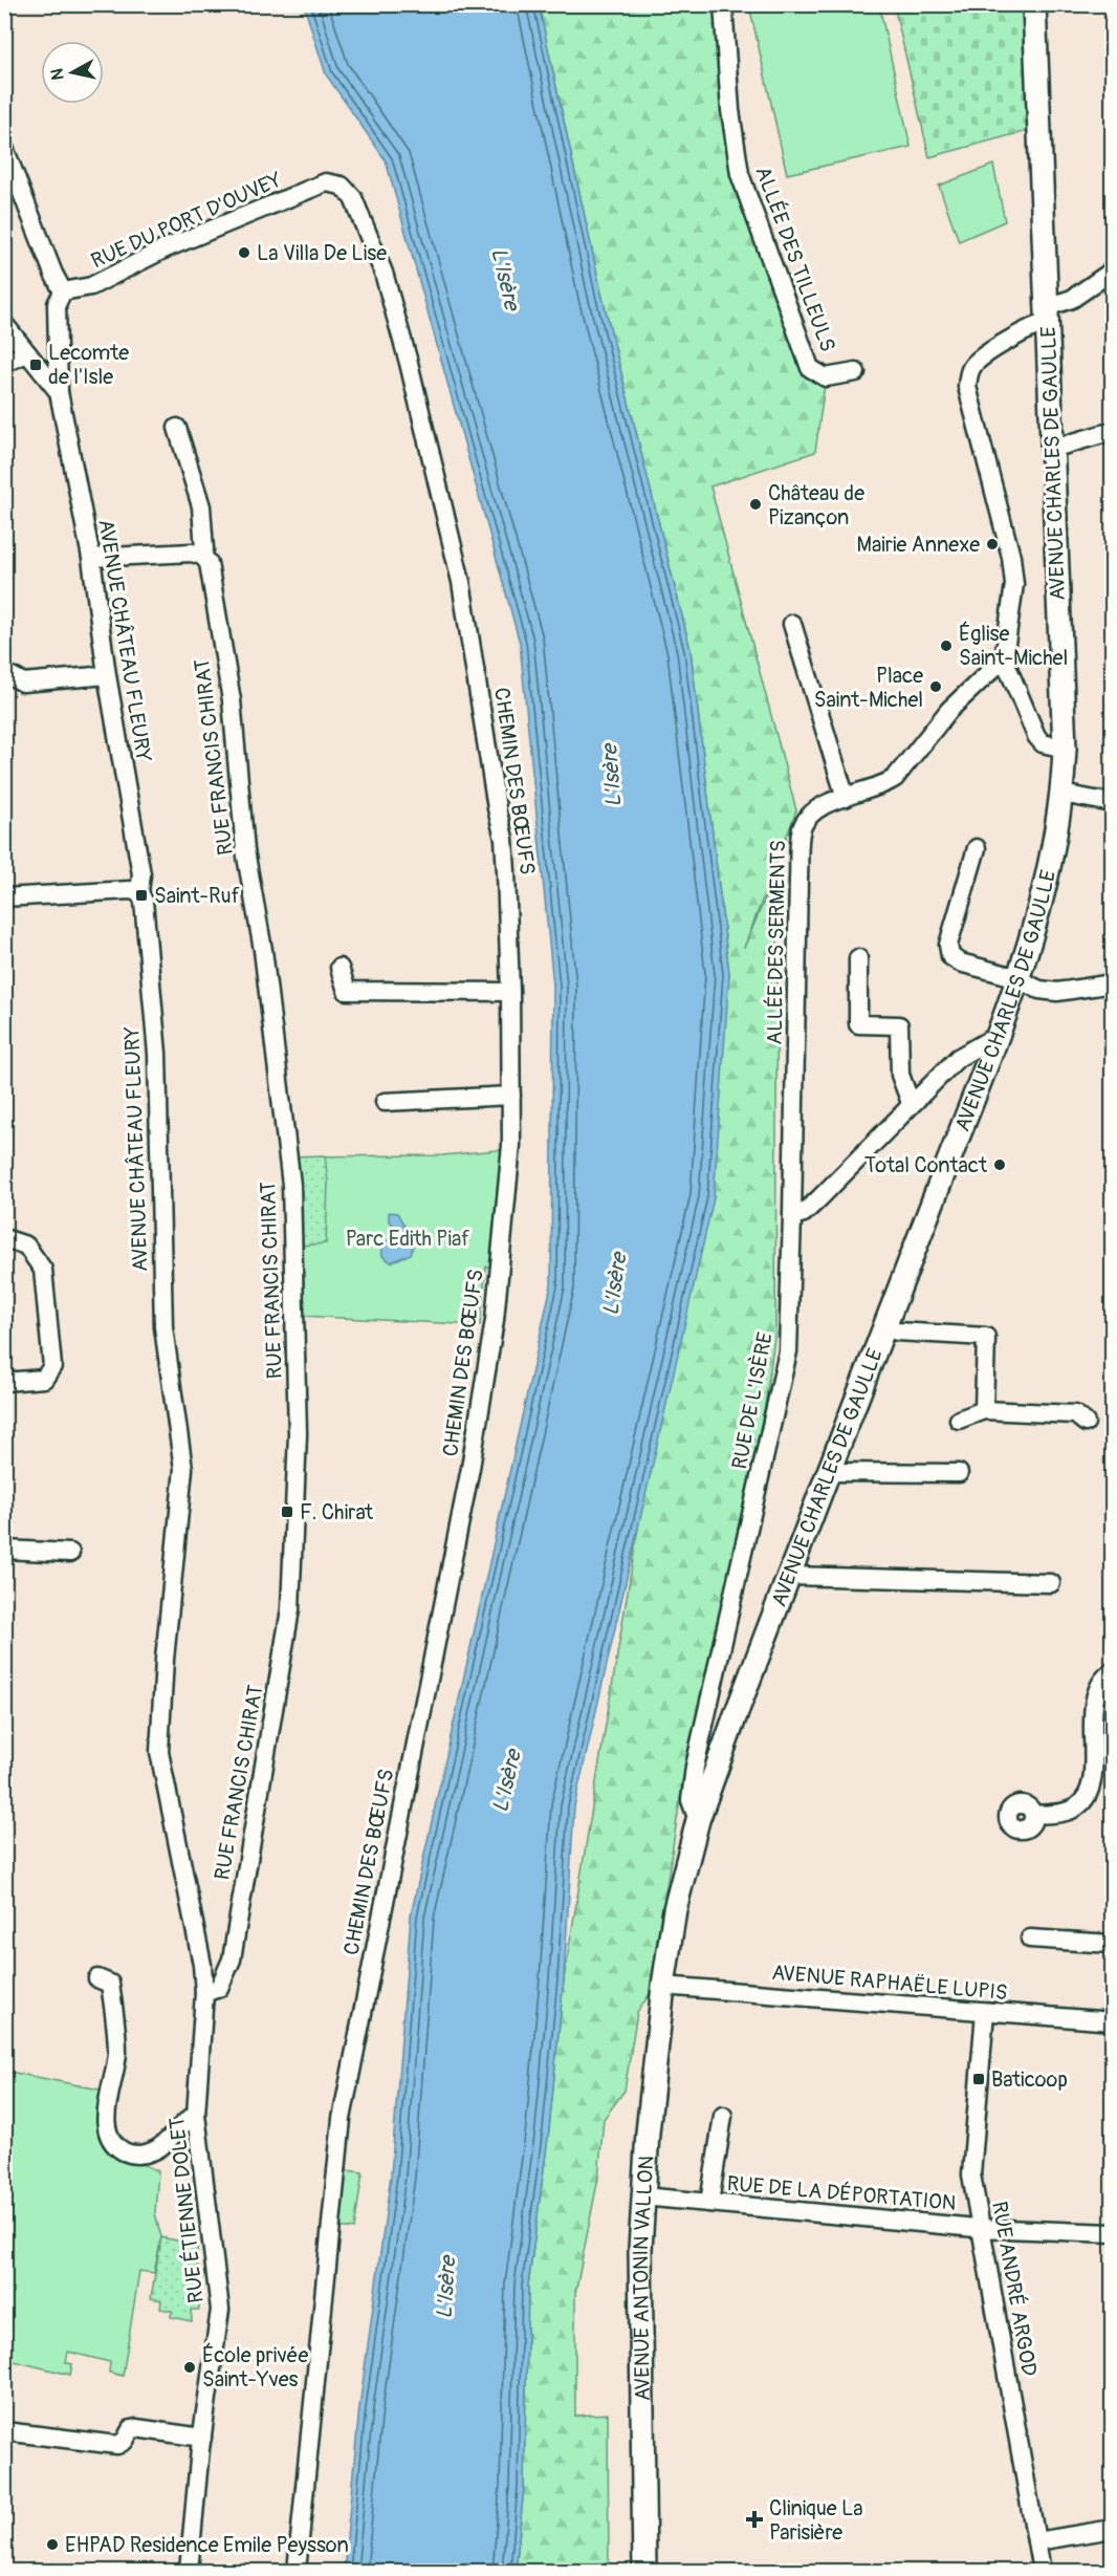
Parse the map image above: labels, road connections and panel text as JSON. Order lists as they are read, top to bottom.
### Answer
{
  "streets": {
    "main road": ["AVENUE CHARLES DE GAULLE", "AVENUE ANTONIN VALLON"],
    "street": [
      "RUE DU PORT D'OUVEY",
      "ALLÉE DES TILLEULS",
      "AVENUE CHÂTEAU FLEURY",
      "RUE FRANCIS CHIRAT",
      "CHEMIN DES BŒUFS",
      "ALLÉE DES SERMENTS",
      "RUE DE L'ISÈRE",
      "AVENUE RAPHAËLE LUPIS",
      "RUE DE LA DÉPORTATION",
      "RUE ÉTIENNE DOLET",
      "RUE ANDRÉ ARGOD"
    ]
  },
  "crossings": [
    ["RUE DU PORT D'OUVEY", "CHEMIN DES BŒUFS"],
    ["AVENUE CHARLES DE GAULLE", "RUE DE L'ISÈRE"],
    ["AVENUE CHARLES DE GAULLE", "AVENUE RAPHAËLE LUPIS"],
    ["AVENUE CHARLES DE GAULLE", "AVENUE ANTONIN VALLON"],
    ["AVENUE CHÂTEAU FLEURY", "RUE FRANCIS CHIRAT"],
    ["AVENUE CHÂTEAU FLEURY", "RUE ÉTIENNE DOLET"],
    ["RUE FRANCIS CHIRAT", "RUE ÉTIENNE DOLET"],
    ["ALLÉE DES SERMENTS", "RUE DE L'ISÈRE"],
    ["AVENUE RAPHAËLE LUPIS", "AVENUE ANTONIN VALLON"],
    ["AVENUE RAPHAËLE LUPIS", "RUE ANDRÉ ARGOD"],
    ["RUE DE LA DÉPORTATION", "AVENUE ANTONIN VALLON"],
    ["RUE DE LA DÉPORTATION", "RUE ANDRÉ ARGOD"]
  ],
  "water": ["L'Isère"],
  "parks": ["Parc Edith Piaf"],
  "places": {
    "other": [
      "La Villa De Lise",
      "Château de Pizançon",
      "Mairie Annexe",
      "Église Saint-Michel",
      "Place Saint-Michel",
      "Total Contact",
      "École privée Saint-Yves",
      "EHPAD Residence Emile Peysson"
    ],
    "transit": [
      "Lecomte de l'Isle",
      "Saint-Ruf",
      "F. Chirat",
      "Baticoop"
    ],
    "health": ["Clinique La Parisière"]
  },
  "north": "left"
}
